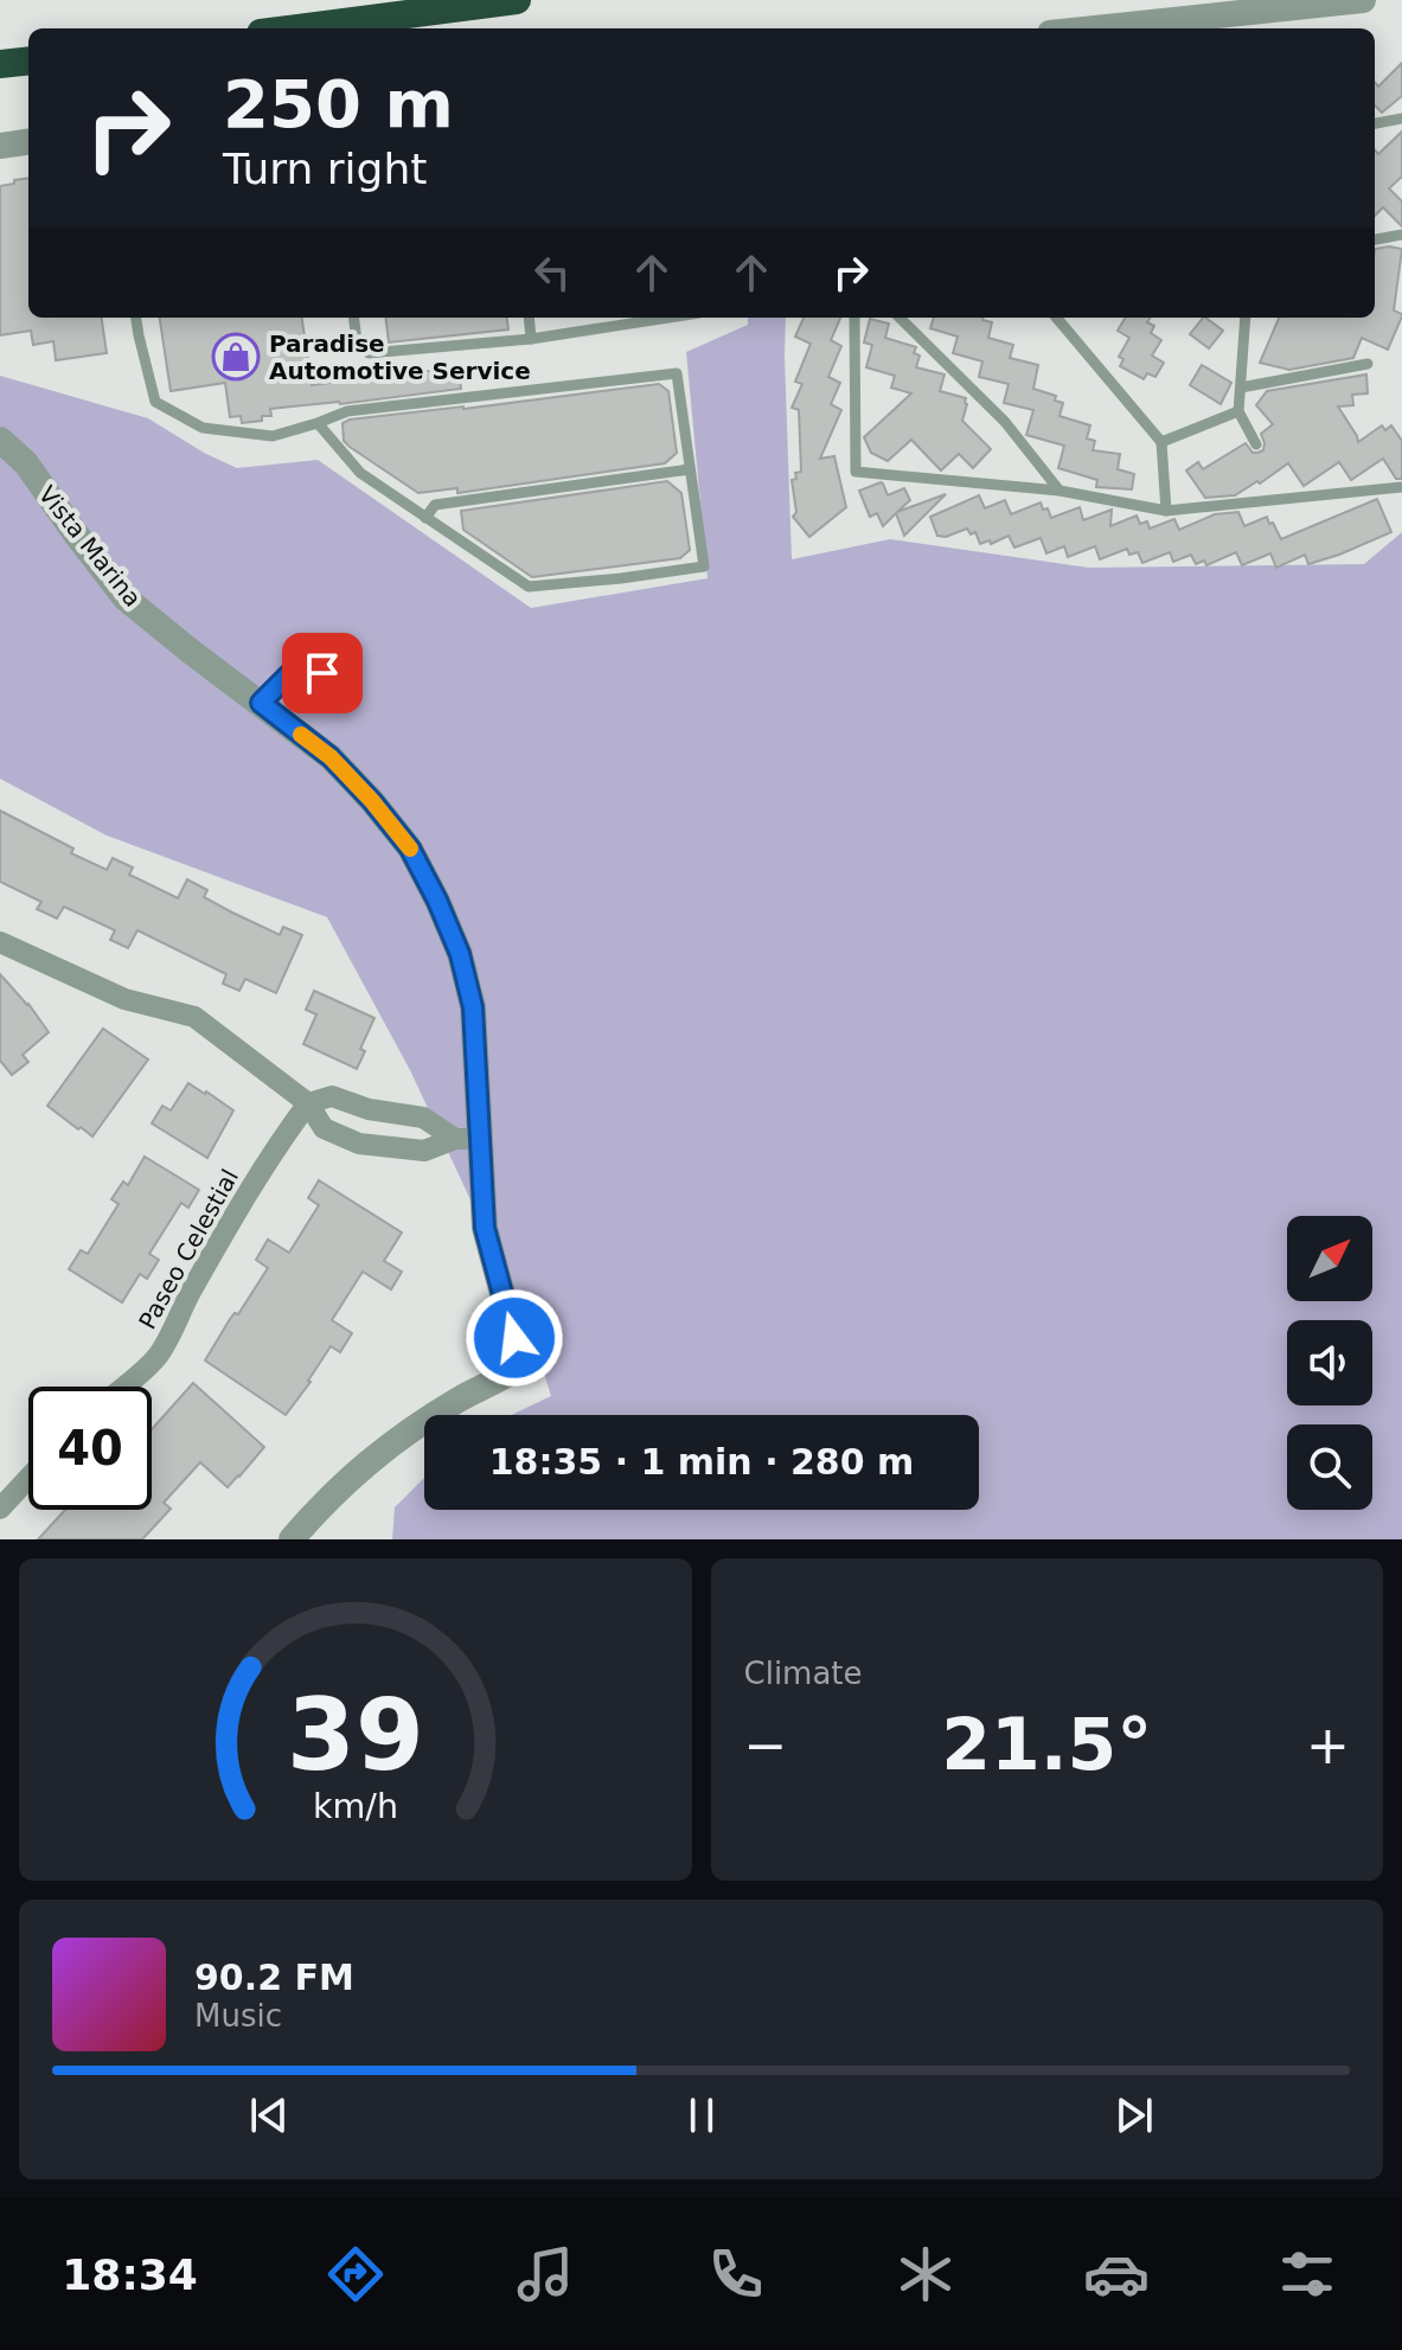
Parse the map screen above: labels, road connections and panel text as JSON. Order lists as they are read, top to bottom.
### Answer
{
  "streets": {
    "street": ["Vista Marina", "Paseo Celestial"]
  },
  "places": {
    "shop": ["Paradise Automotive Service"]
  },
  "north": "top right",
  "page": {
    "turn": ["250 m", "Turn right"],
    "limit": "40",
    "trip": "18:35 · 1 min · 280 m",
    "tile": "Climate",
    "heat": ["−", "21.5°", "+"],
    "song": ["90.2 FM", "Music"],
    "tabs": "18:34",
    "gauge": ["39", "km/h"]
  }
}
